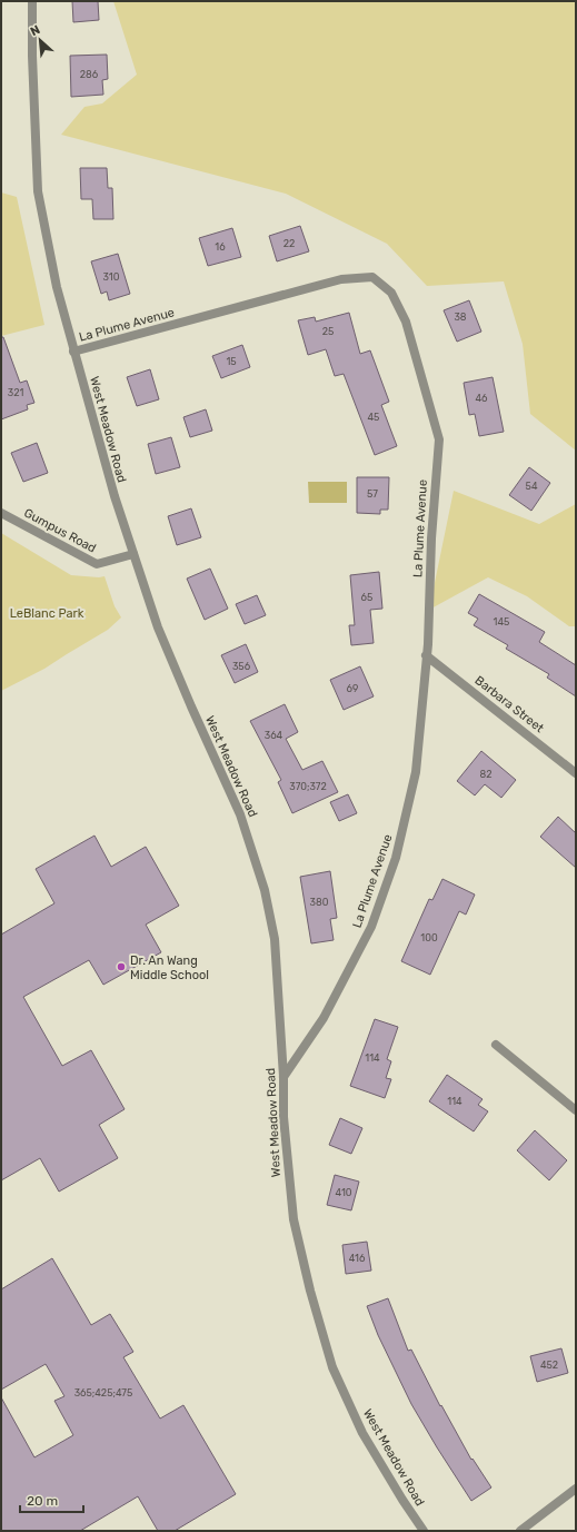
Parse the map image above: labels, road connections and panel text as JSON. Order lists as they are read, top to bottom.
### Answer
{
  "streets": {
    "street": [
      "La Plume Avenue",
      "West Meadow Road",
      "Gumpus Road",
      "Barbara Street"
    ]
  },
  "crossings": [
    ["La Plume Avenue", "West Meadow Road"],
    ["La Plume Avenue", "Barbara Street"],
    ["West Meadow Road", "Gumpus Road"]
  ],
  "parks": ["LeBlanc Park"],
  "places": ["Dr. An Wang Middle School"],
  "house_numbers": [
    "286",
    "22",
    "16",
    "310",
    "38",
    "25",
    "15",
    "321",
    "46",
    "45",
    "54",
    "57",
    "65",
    "145",
    "356",
    "69",
    "364",
    "82",
    "370;372",
    "380",
    "100",
    "114",
    "114",
    "410",
    "416",
    "452",
    "365;425;475"
  ],
  "scale_bar": "20 m",
  "north": "top left"
}
